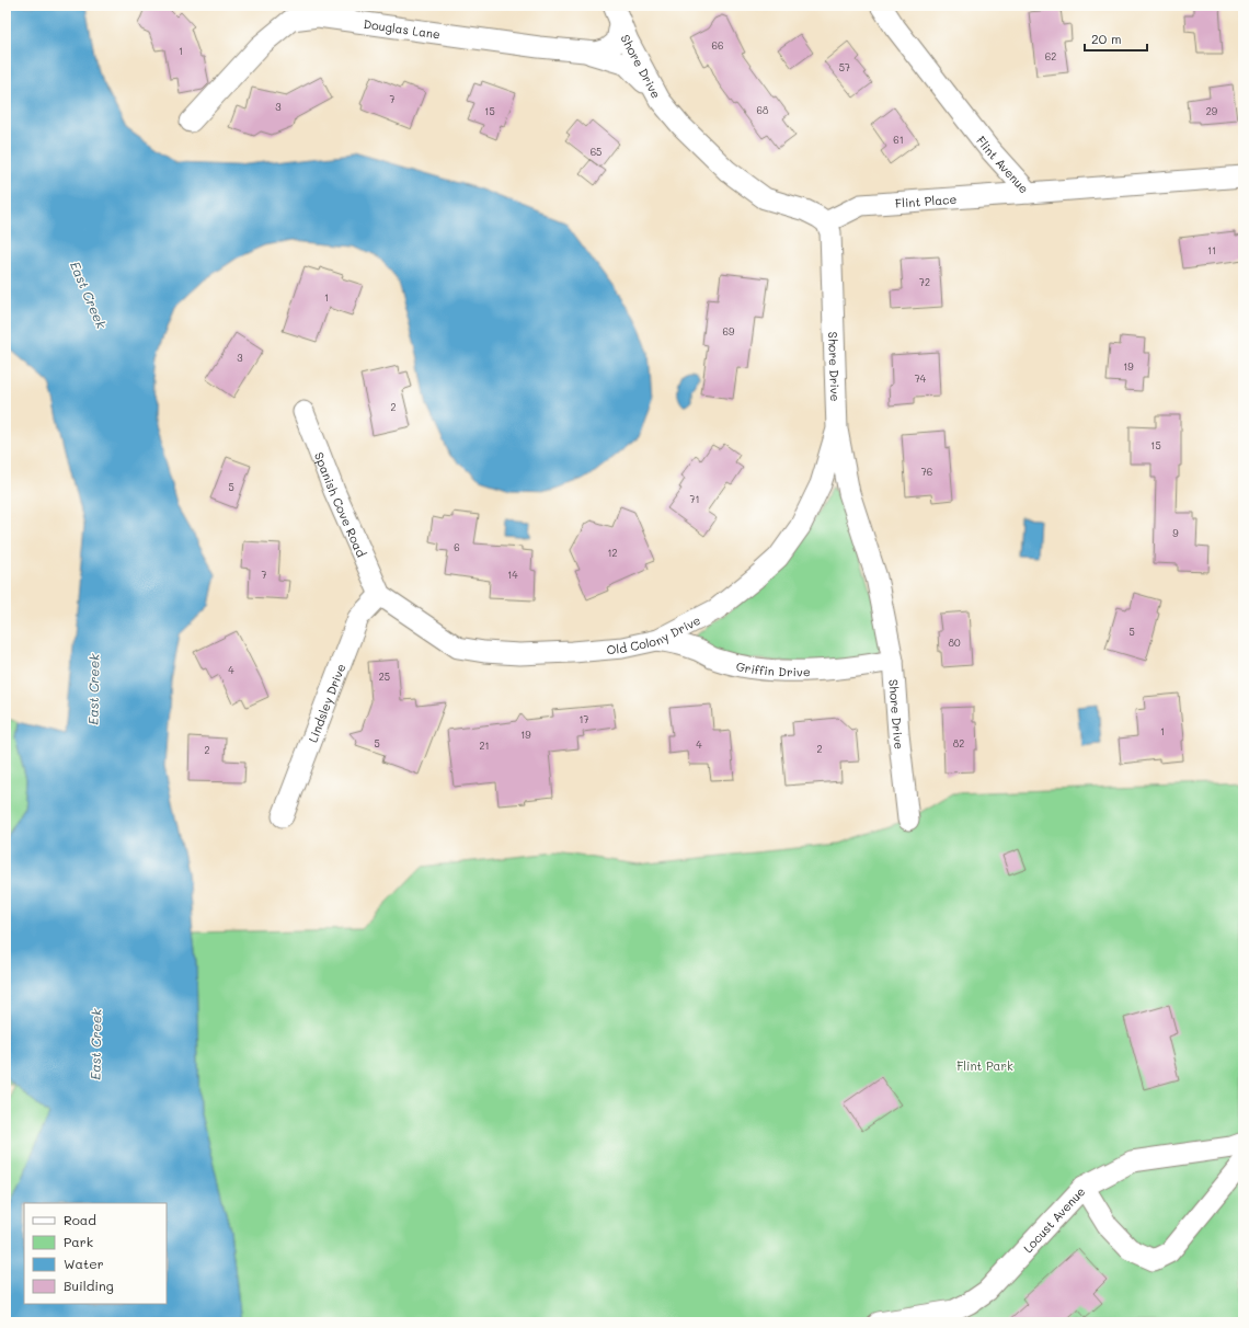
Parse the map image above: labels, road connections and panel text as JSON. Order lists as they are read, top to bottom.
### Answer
{
  "streets": {
    "street": [
      "Douglas Lane",
      "Shore Drive",
      "Flint Avenue",
      "Flint Place",
      "Spanish Cove Road",
      "Old Colony Drive",
      "Griffin Drive",
      "Lindsley Drive",
      "Locust Avenue"
    ]
  },
  "crossings": [
    ["Douglas Lane", "Shore Drive"],
    ["Shore Drive", "Flint Place"],
    ["Shore Drive", "Old Colony Drive"],
    ["Shore Drive", "Griffin Drive"],
    ["Flint Avenue", "Flint Place"],
    ["Spanish Cove Road", "Old Colony Drive"],
    ["Spanish Cove Road", "Lindsley Drive"],
    ["Old Colony Drive", "Griffin Drive"],
    ["Old Colony Drive", "Lindsley Drive"]
  ],
  "water": ["East Creek"],
  "parks": ["Flint Park"],
  "house_numbers": [
    "66",
    "1",
    "62",
    "57",
    "7",
    "3",
    "68",
    "15",
    "29",
    "61",
    "65",
    "11",
    "72",
    "1",
    "69",
    "3",
    "19",
    "74",
    "2",
    "15",
    "76",
    "5",
    "71",
    "9",
    "6",
    "12",
    "7",
    "14",
    "5",
    "80",
    "4",
    "25",
    "17",
    "1",
    "19",
    "5",
    "82",
    "4",
    "21",
    "2",
    "2"
  ],
  "legend": [
    "Road",
    "Park",
    "Water",
    "Building"
  ],
  "scale_bar": "20 m"
}
